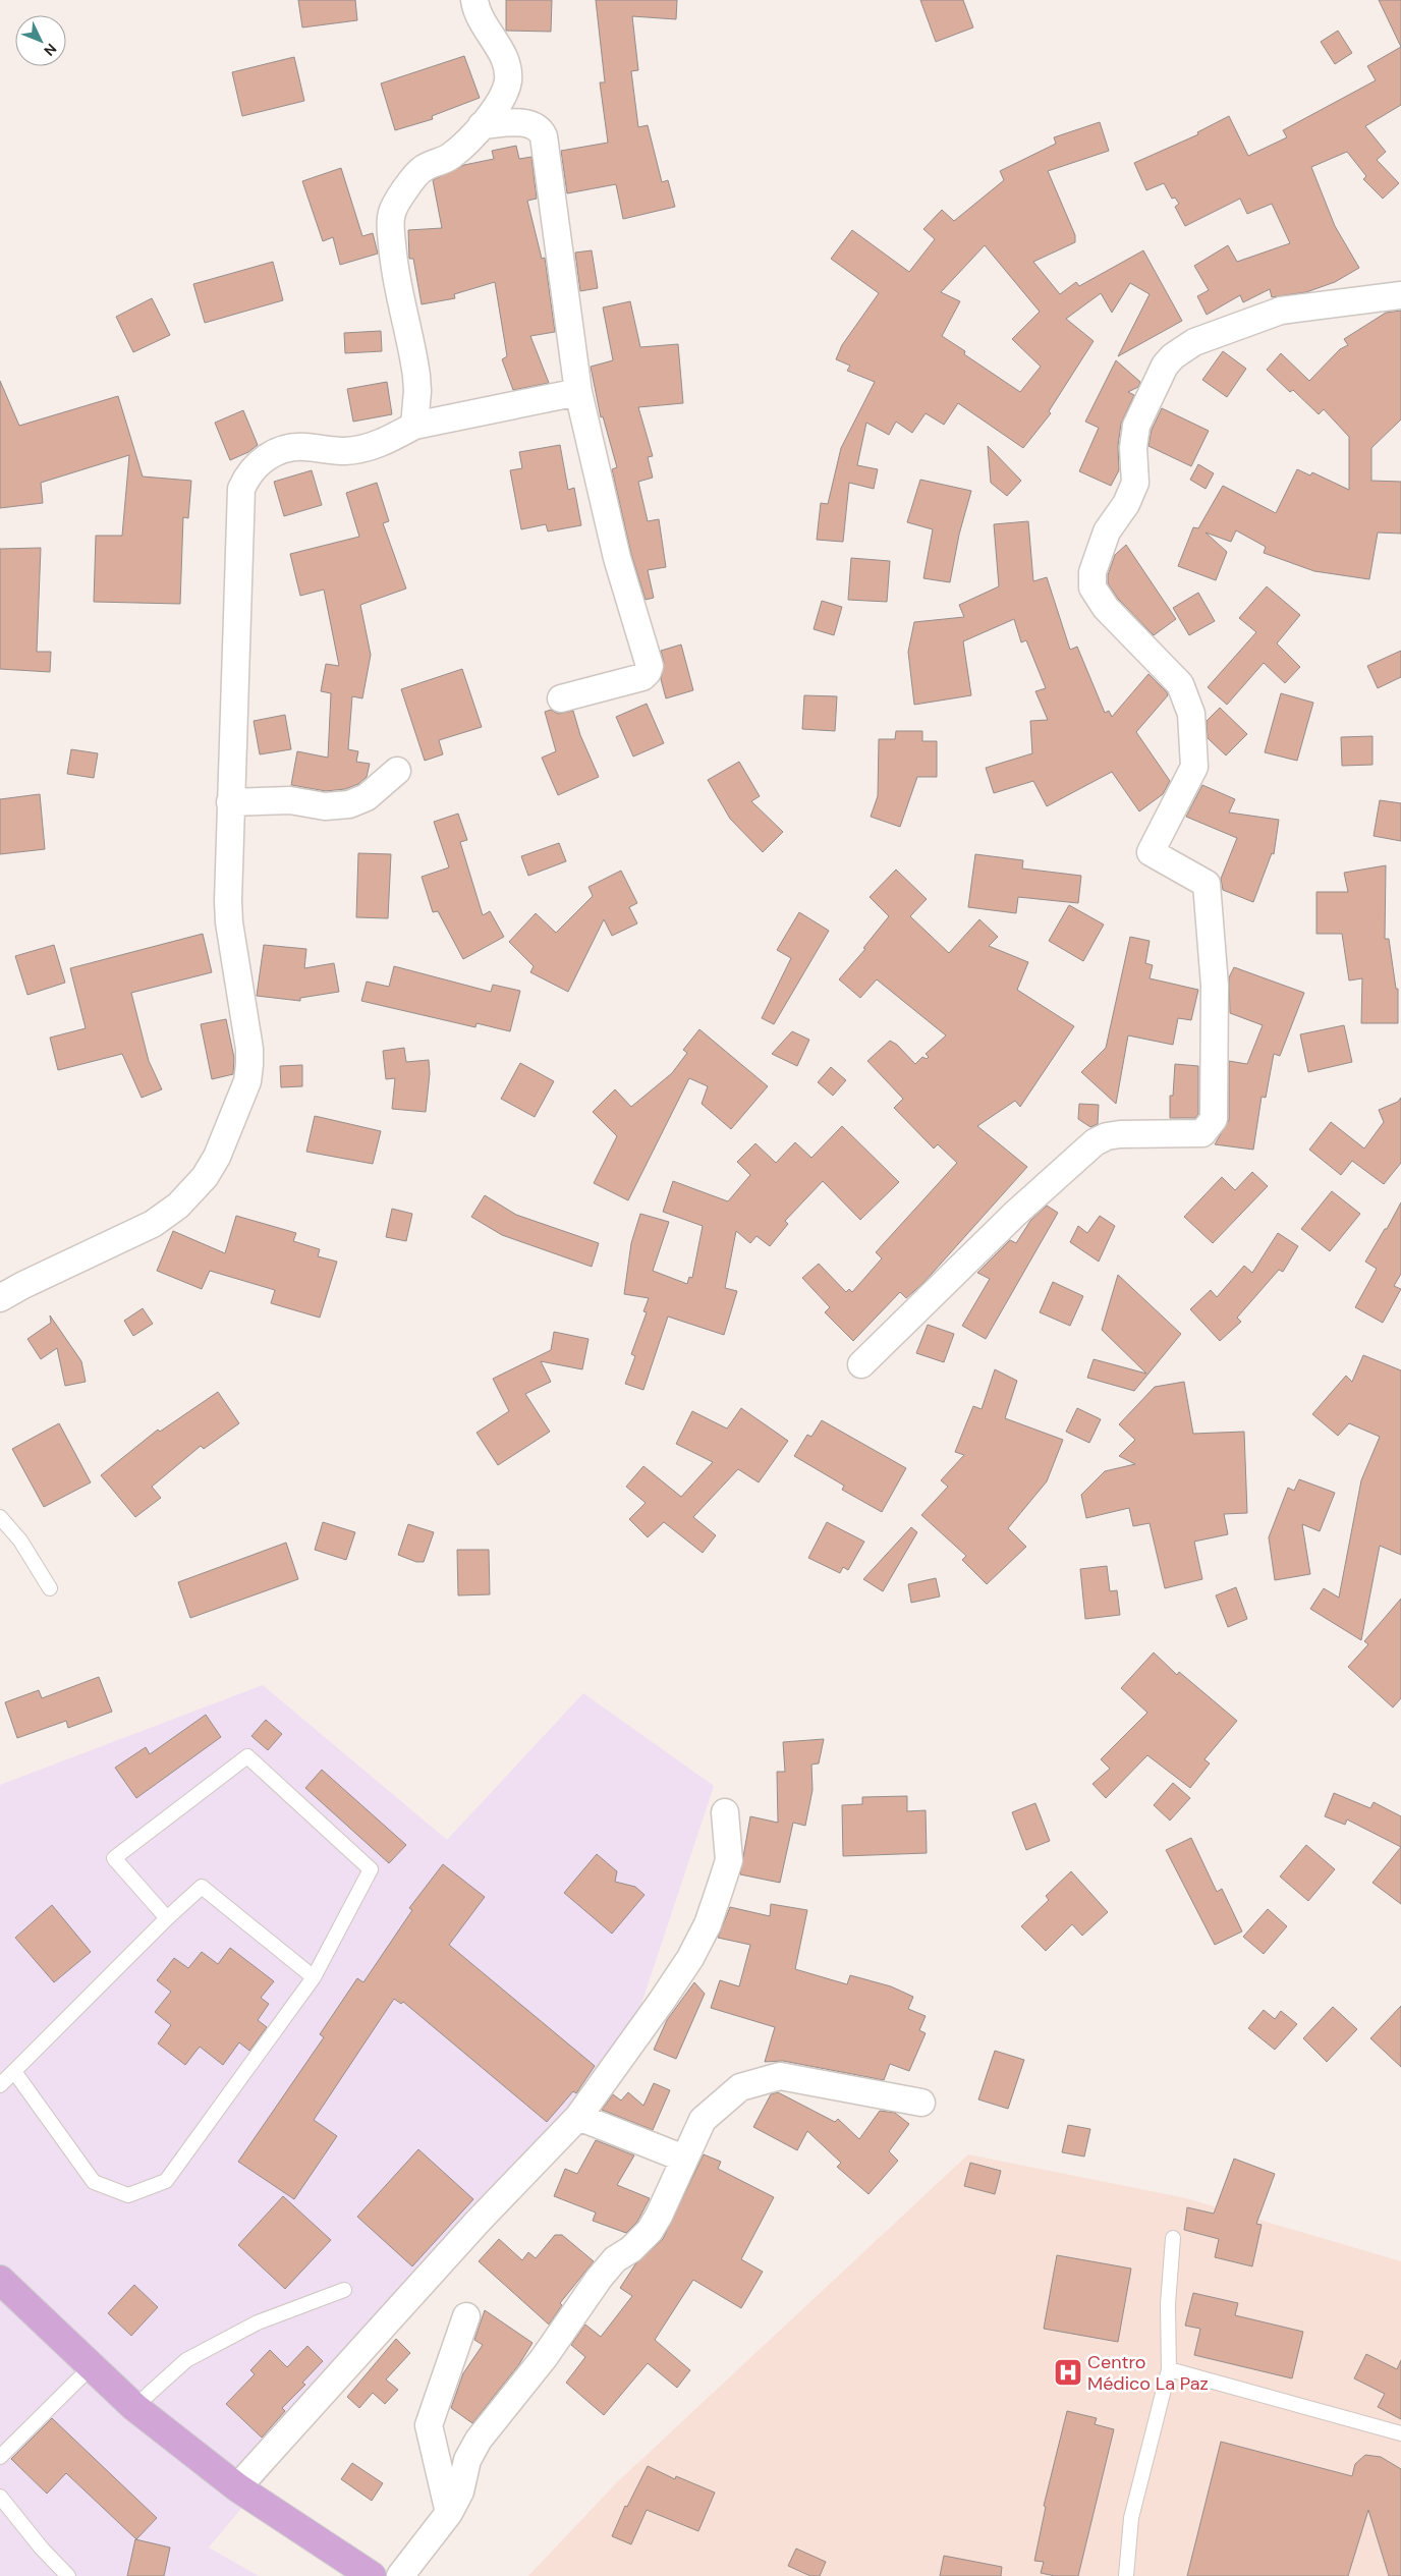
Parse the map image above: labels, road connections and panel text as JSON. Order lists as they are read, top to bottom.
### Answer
{
  "places": {
    "hospital": ["Centro Médico La Paz"]
  },
  "north": "bottom right"
}
